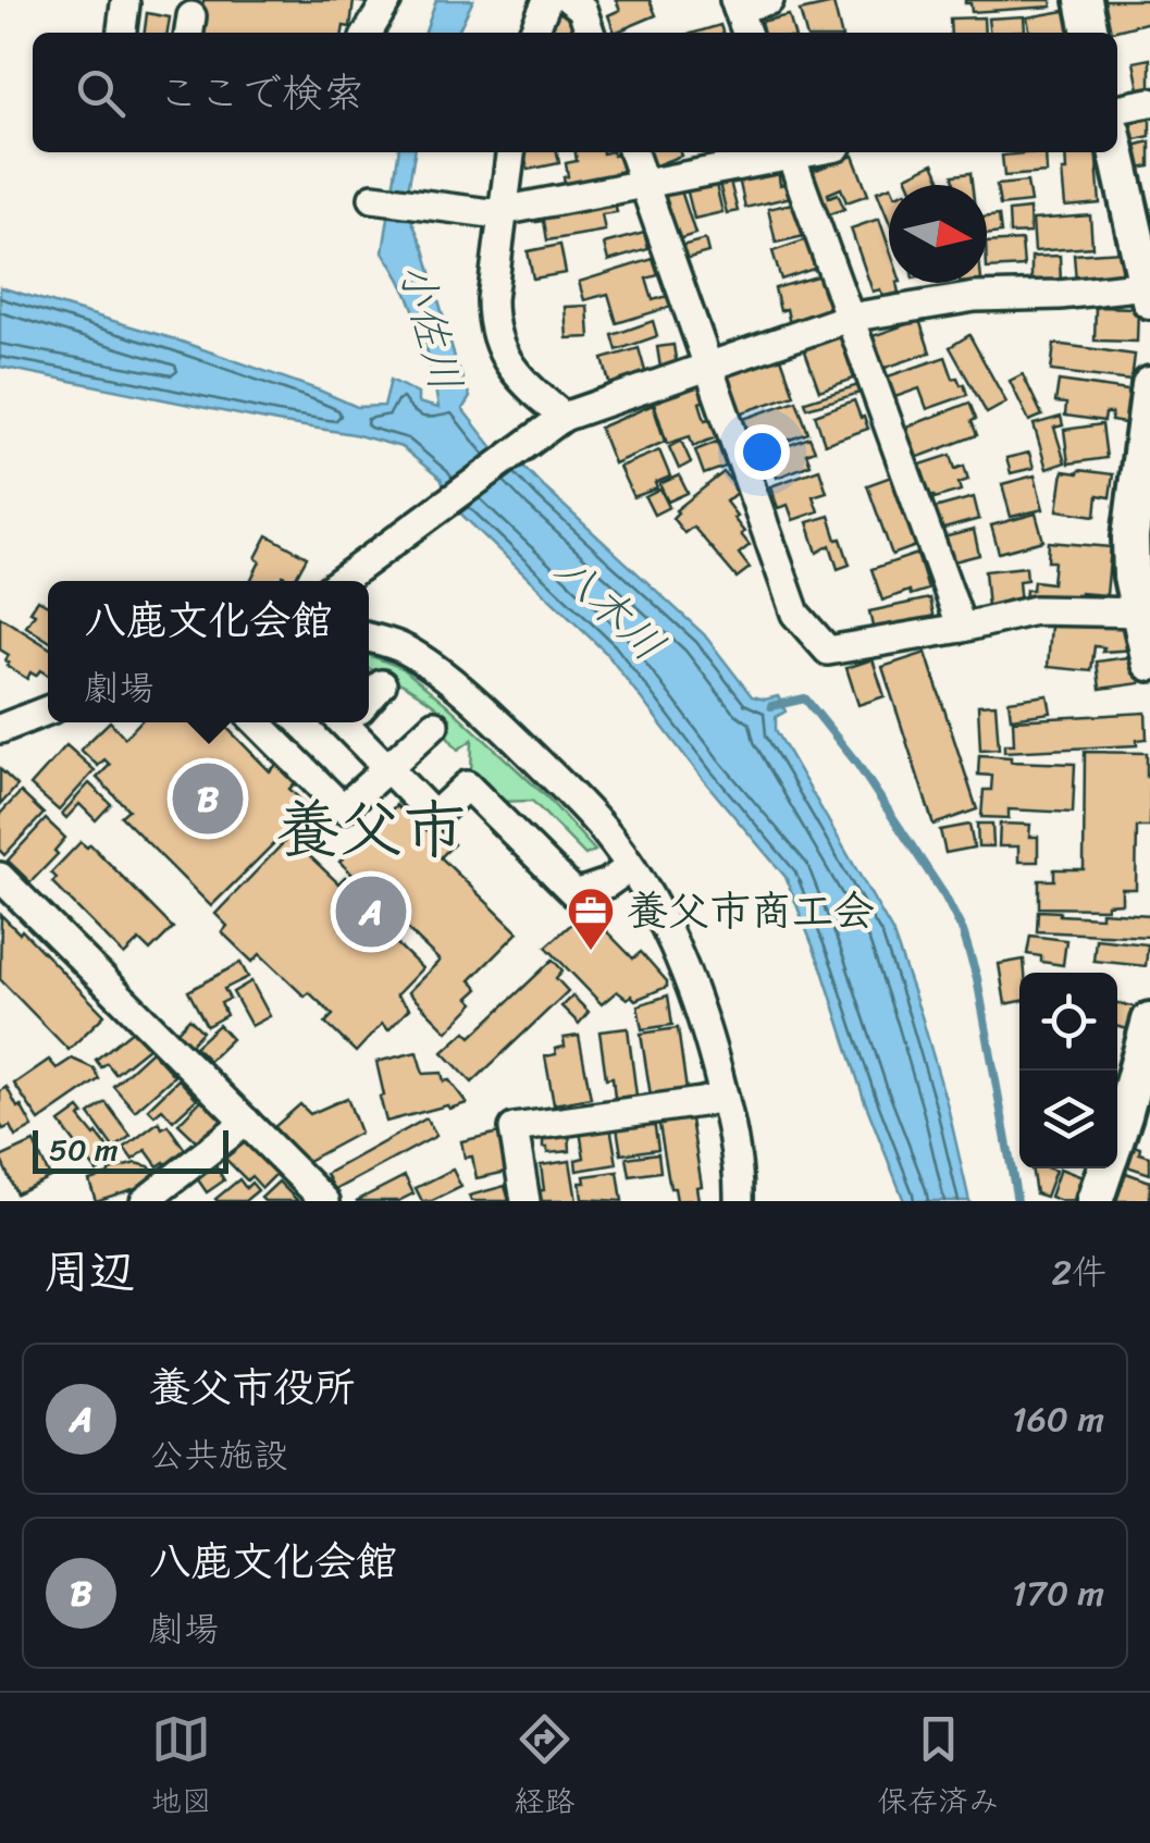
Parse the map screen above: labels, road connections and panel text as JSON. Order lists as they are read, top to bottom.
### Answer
{
  "districts": ["養父市"],
  "water": ["小佐川", "八木川"],
  "places": {
    "office": ["養父市商工会"]
  },
  "scale_bar": "50 m",
  "north": "right",
  "page": {
    "search": "ここで検索",
    "popup": ["八鹿文化会館", "劇場"],
    "pins": ["B", "A"],
    "scale": "50 m",
    "heading": ["周辺", "2件"],
    "list": [
      {
        "mark": "A",
        "name": "養父市役所",
        "note": "公共施設",
        "value": "160 m"
      },
      {
        "mark": "B",
        "name": "八鹿文化会館",
        "note": "劇場",
        "value": "170 m"
      }
    ],
    "nav": ["地図", "経路", "保存済み"]
  }
}
